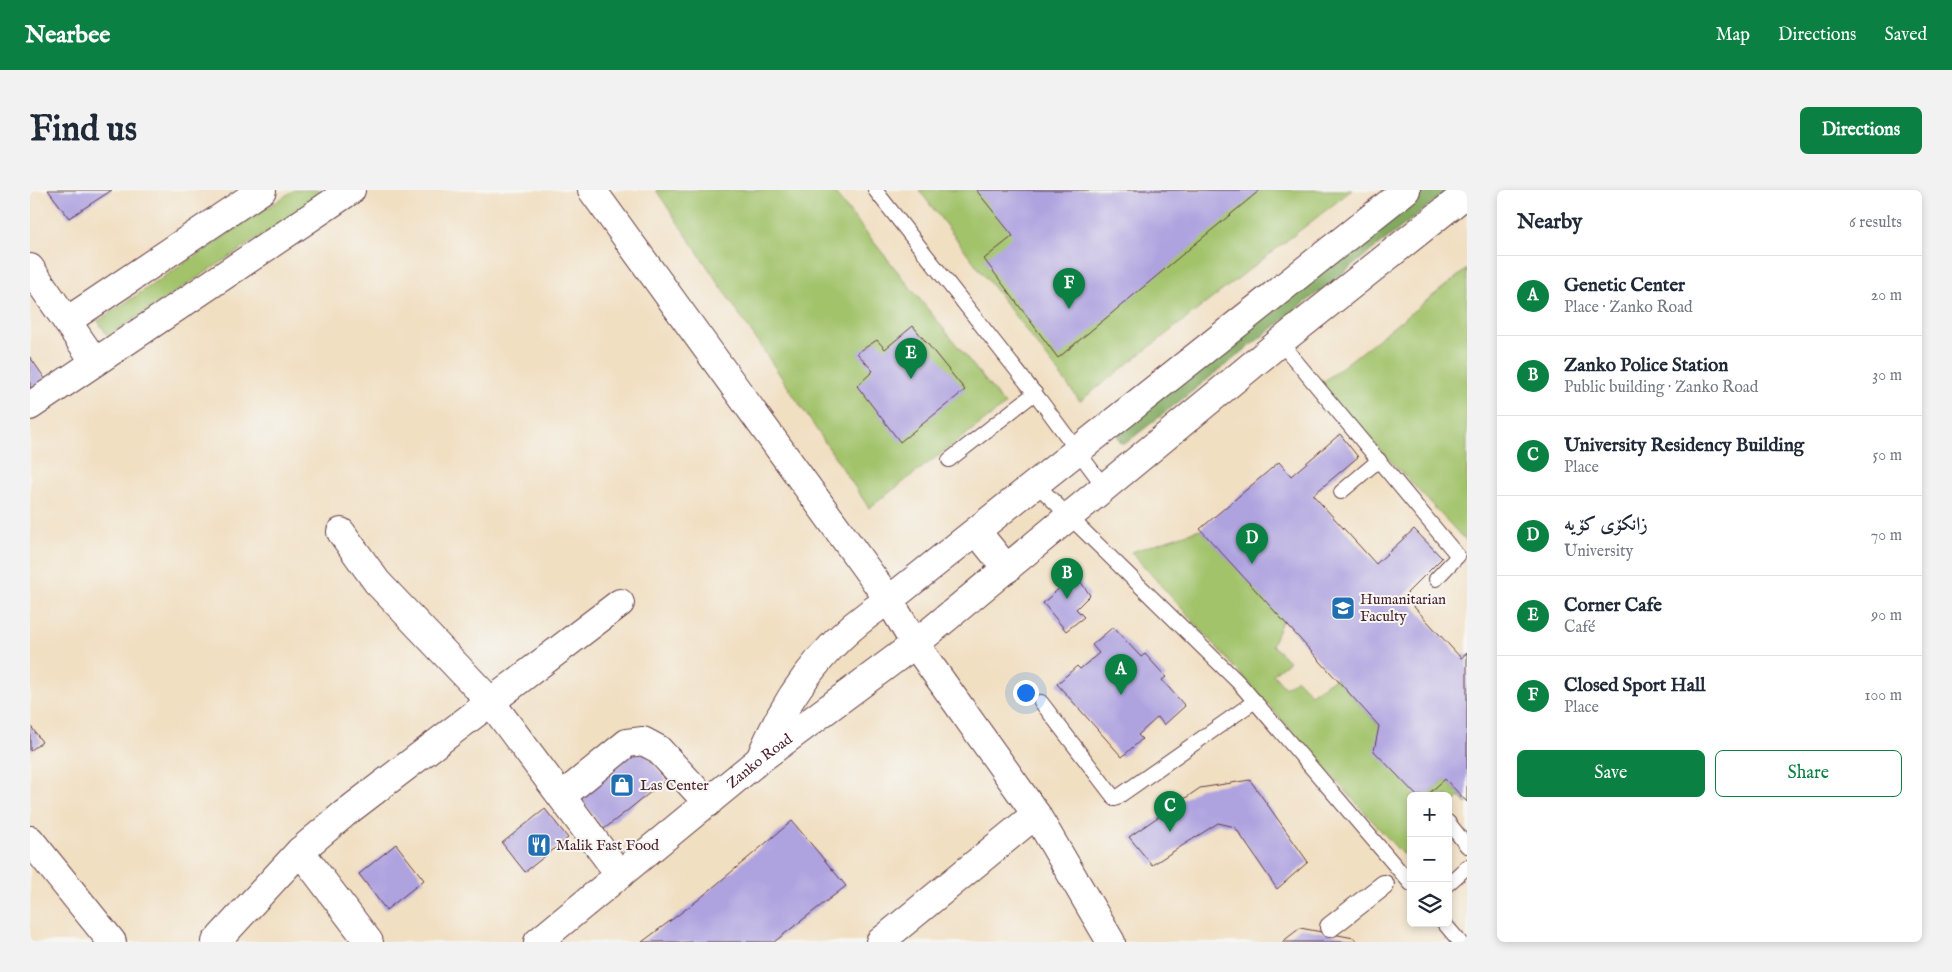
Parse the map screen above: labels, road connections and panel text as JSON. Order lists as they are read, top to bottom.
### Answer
{
  "streets": {
    "street": ["Zanko Road"]
  },
  "places": {
    "school or university": ["Humanitarian Faculty"],
    "shop": ["Las Center"],
    "restaurant": ["Malik Fast Food"]
  },
  "page": {
    "header": "Nearbee",
    "nav": ["Map", "Directions", "Saved"],
    "buttons": [
      "Directions",
      ["Save", "Share"]
    ],
    "title": "Find us",
    "heading": ["Nearby", "6 results"],
    "list": [
      {
        "mark": "A",
        "name": "Genetic Center",
        "note": "Place · Zanko Road",
        "value": "20 m"
      },
      {
        "mark": "B",
        "name": "Zanko Police Station",
        "note": "Public building · Zanko Road",
        "value": "30 m"
      },
      {
        "mark": "C",
        "name": "University Residency Building",
        "note": "Place",
        "value": "50 m"
      },
      {
        "mark": "D",
        "name": "زانکۆی کۆیە",
        "note": "University",
        "value": "70 m"
      },
      {
        "mark": "E",
        "name": "Corner Cafe",
        "note": "Café",
        "value": "90 m"
      },
      {
        "mark": "F",
        "name": "Closed Sport Hall",
        "note": "Place",
        "value": "100 m"
      }
    ],
    "pins": [
      "F",
      "E",
      "D",
      "B",
      "A",
      "C"
    ],
    "map_buttons": ["+", "−"]
  }
}
